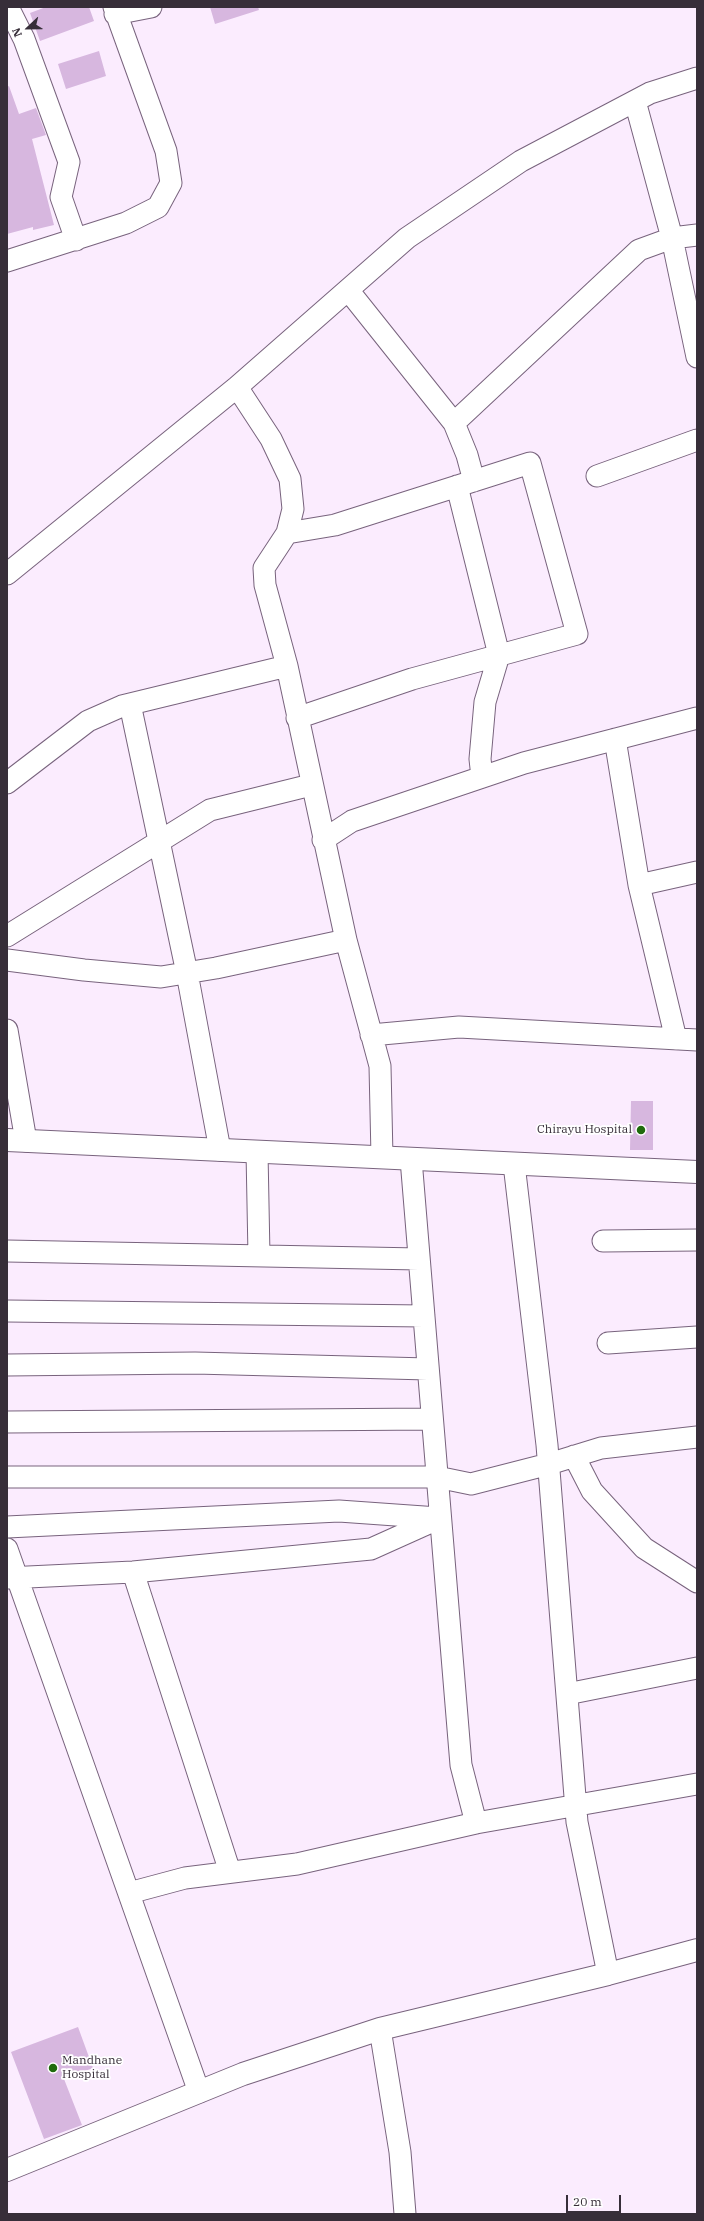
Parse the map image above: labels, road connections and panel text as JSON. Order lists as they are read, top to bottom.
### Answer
{
  "places": ["Chirayu Hospital", "Mandhane Hospital"],
  "scale_bar": "20 m",
  "north": "left"
}
